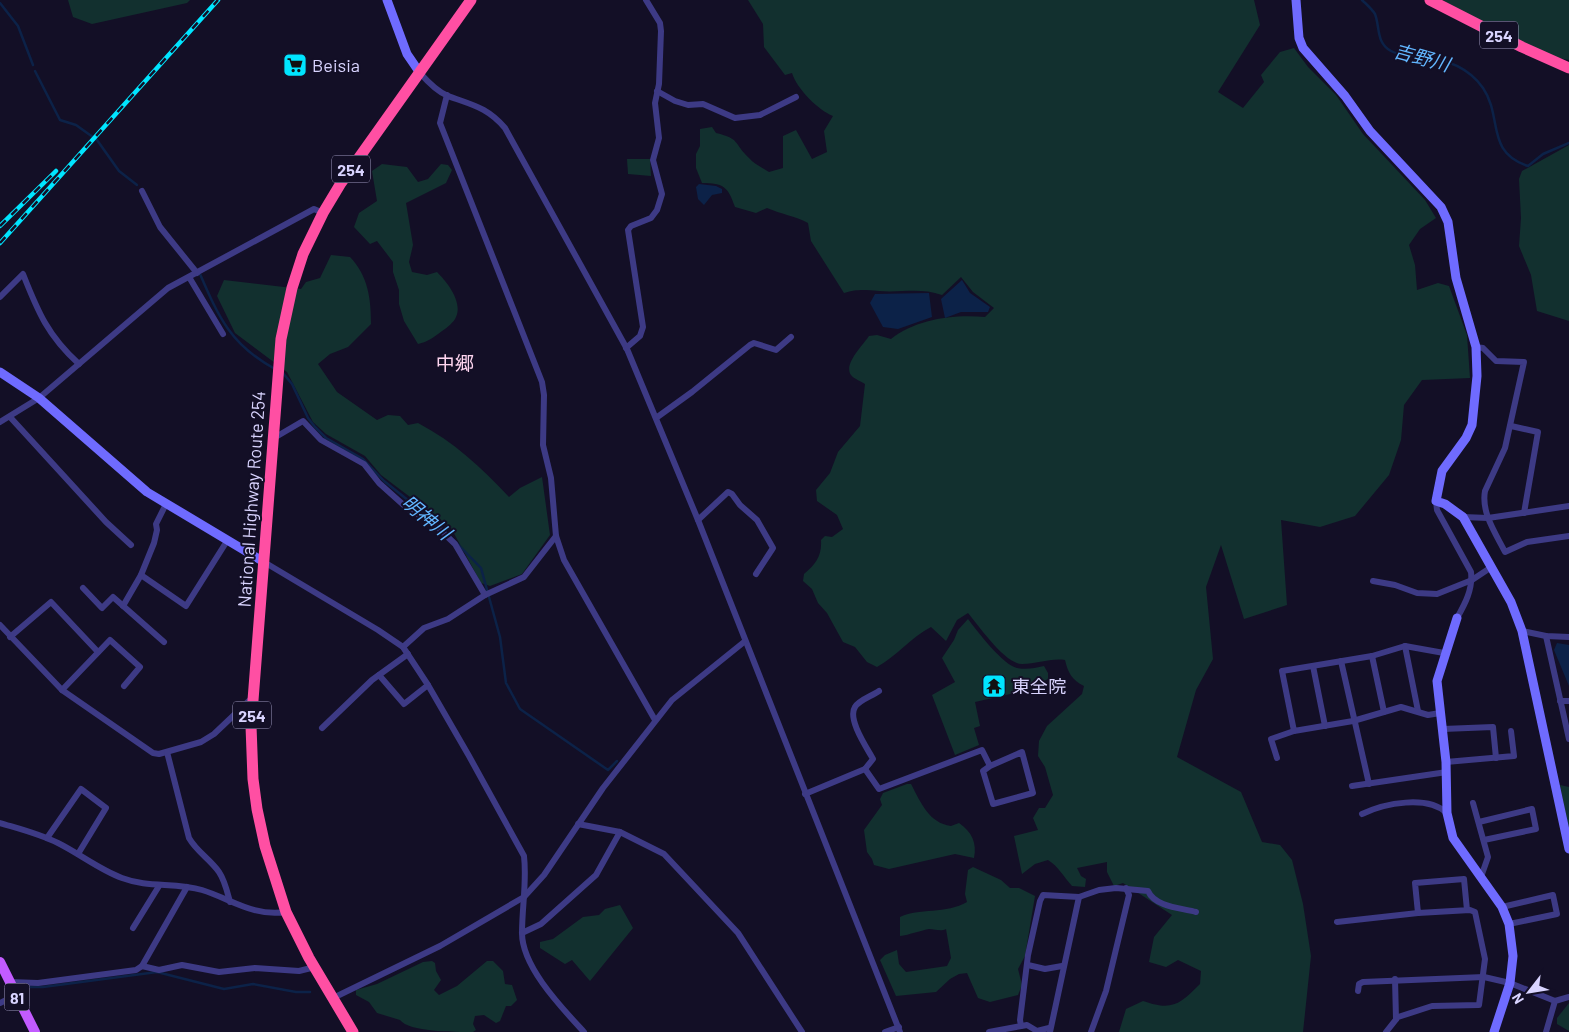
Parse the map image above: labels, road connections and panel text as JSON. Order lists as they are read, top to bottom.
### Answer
{
  "streets": {
    "highway": ["254", "National Highway Route 254"],
    "main road": ["81"]
  },
  "districts": ["中郷"],
  "water": ["吉野川", "明神川"],
  "places": {
    "supermarket": ["Beisia"],
    "temple": ["東全院"]
  },
  "north": "bottom left"
}
